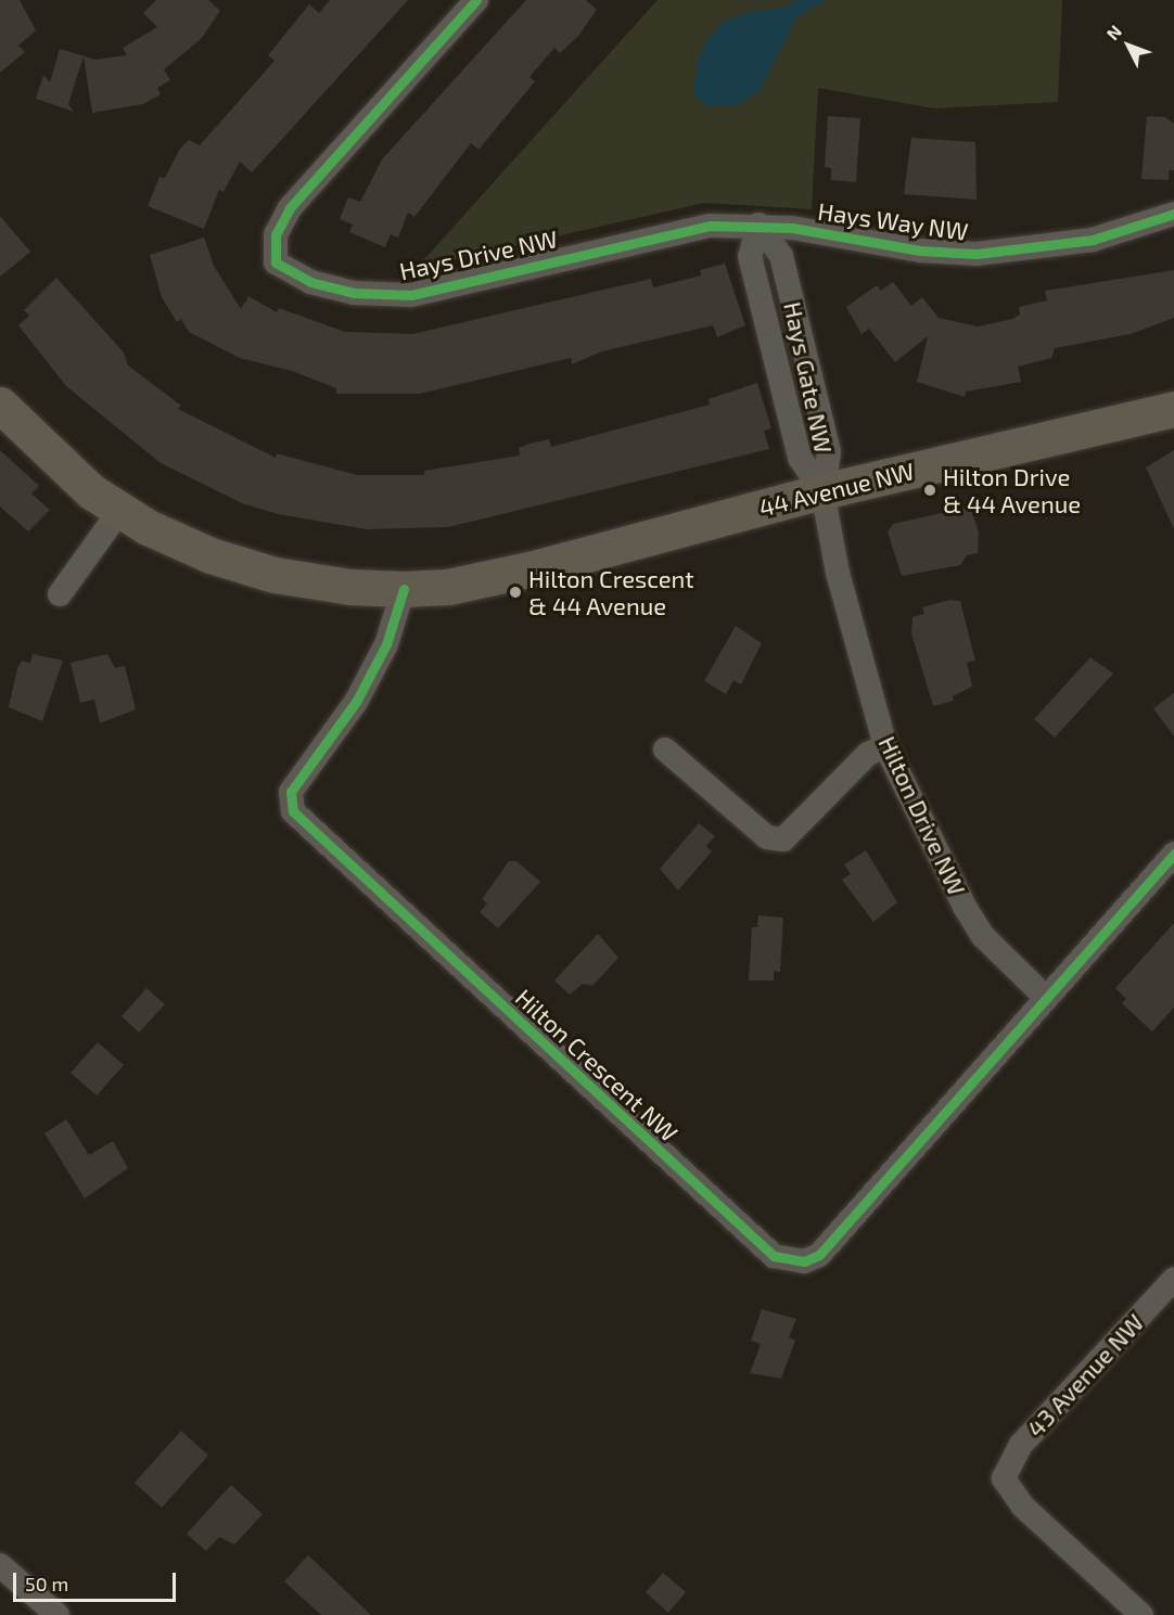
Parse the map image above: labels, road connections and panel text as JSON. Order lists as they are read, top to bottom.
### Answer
{
  "streets": {
    "street": [
      "Hays Way NW",
      "Hays Drive NW",
      "Hays Gate NW",
      "44 Avenue NW",
      "Hilton Drive NW",
      "Hilton Crescent NW",
      "43 Avenue NW"
    ]
  },
  "crossings": [
    ["Hays Way NW", "Hays Drive NW"],
    ["Hays Way NW", "Hays Gate NW"],
    ["Hays Drive NW", "Hays Gate NW"],
    ["Hays Gate NW", "44 Avenue NW"],
    ["Hays Gate NW", "Hilton Drive NW"],
    ["44 Avenue NW", "Hilton Drive NW"],
    ["44 Avenue NW", "Hilton Crescent NW"],
    ["Hilton Drive NW", "Hilton Crescent NW"]
  ],
  "places": ["Hilton Drive & 44 Avenue", "Hilton Crescent & 44 Avenue"],
  "scale_bar": "50 m",
  "north": "top left"
}
